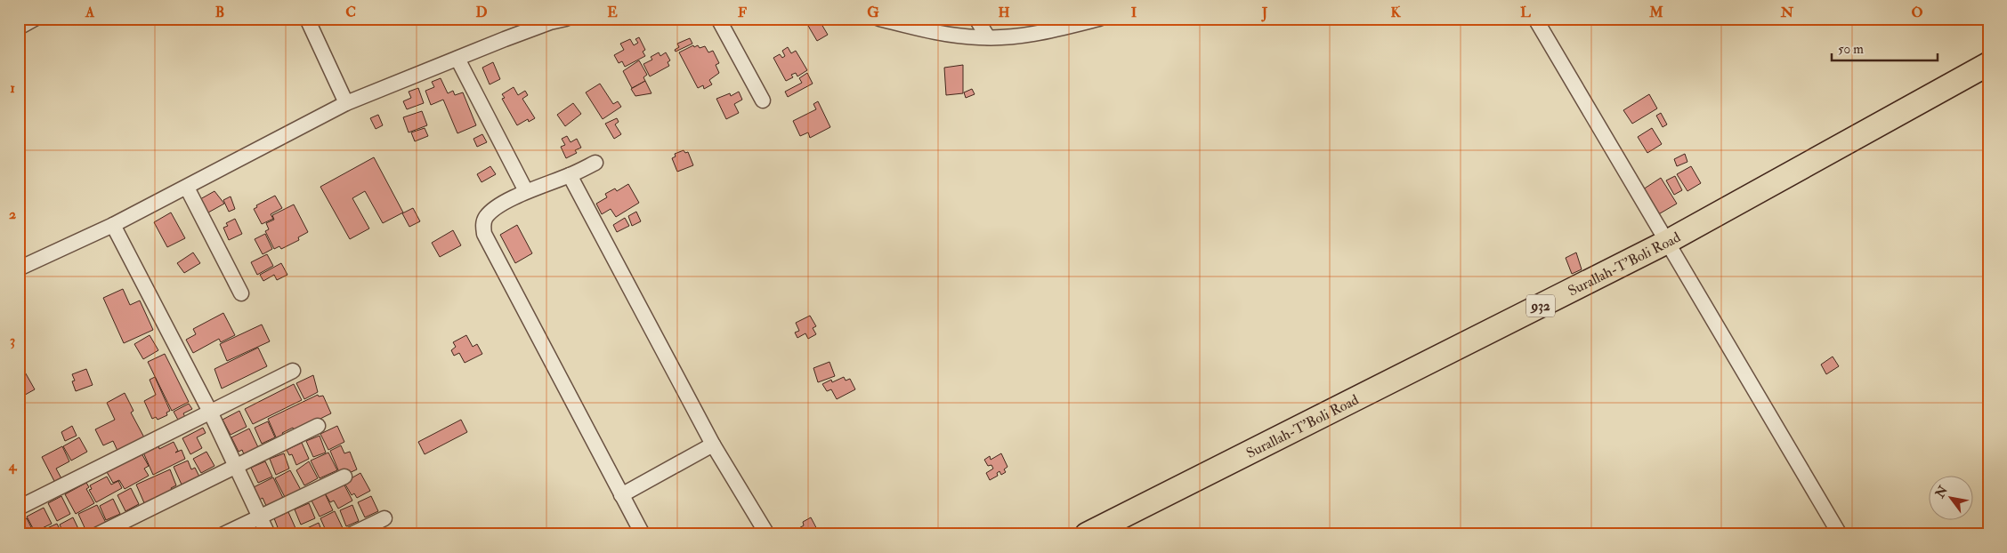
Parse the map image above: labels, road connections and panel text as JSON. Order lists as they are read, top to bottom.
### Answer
{
  "streets": {
    "main road": ["Surallah-T'Boli Road", "932"]
  },
  "scale_bar": "50 m",
  "north": "top left",
  "grid": {
    "columns": [
      "A",
      "B",
      "C",
      "D",
      "E",
      "F",
      "G",
      "H",
      "I",
      "J",
      "K",
      "L",
      "M",
      "N",
      "O"
    ],
    "rows": [
      "1",
      "2",
      "3",
      "4"
    ]
  }
}
